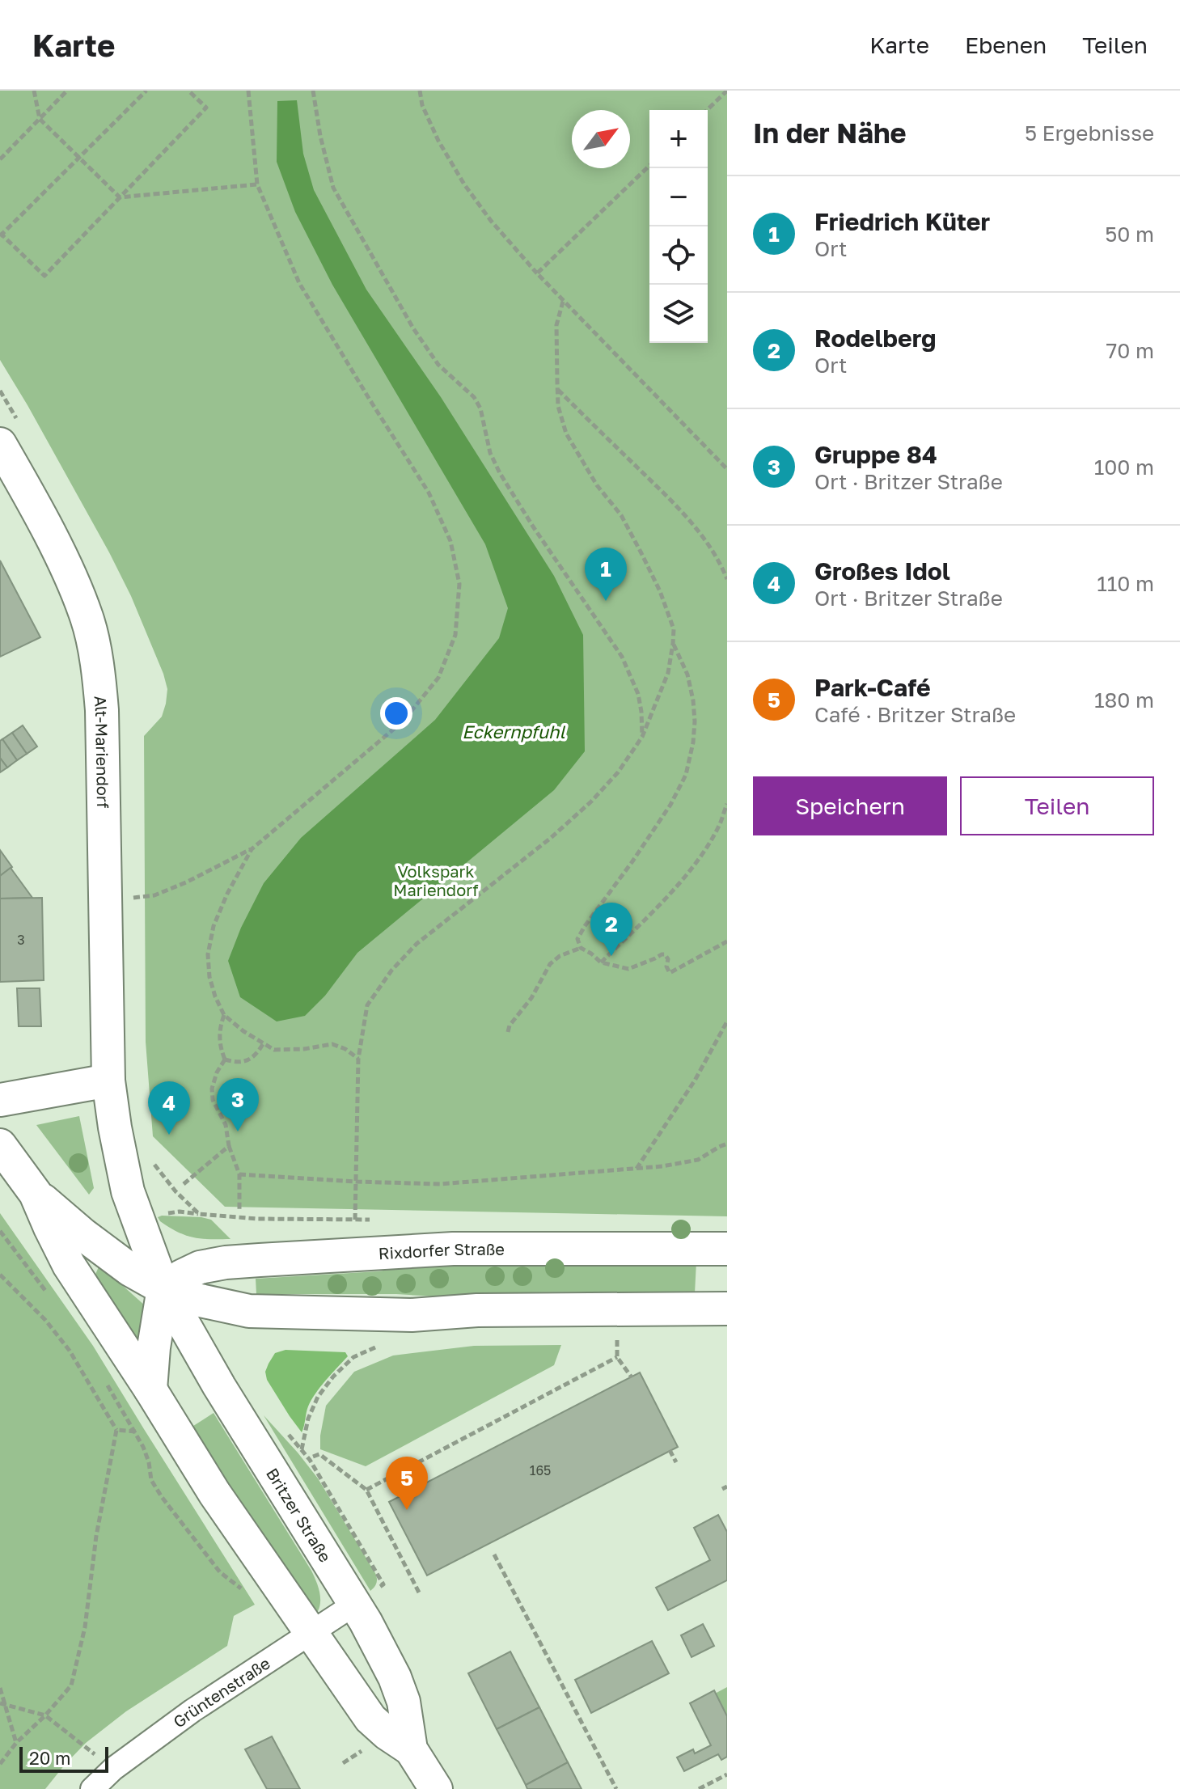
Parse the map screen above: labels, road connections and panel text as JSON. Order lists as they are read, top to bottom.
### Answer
{
  "streets": {
    "main road": ["Alt-Mariendorf", "Rixdorfer Straße", "Britzer Straße"],
    "street": ["Grüntenstraße"]
  },
  "crossings": [
    ["Alt-Mariendorf", "Britzer Straße"],
    ["Rixdorfer Straße", "Britzer Straße"],
    ["Britzer Straße", "Grüntenstraße"]
  ],
  "water": ["Eckernpfuhl"],
  "parks": ["Volkspark Mariendorf"],
  "house_numbers": ["3", "165"],
  "scale_bar": "20 m",
  "north": "top right",
  "page": {
    "header": "Karte",
    "nav": ["Karte", "Ebenen", "Teilen"],
    "heading": ["In der Nähe", "5 Ergebnisse"],
    "map_buttons": ["+", "−"],
    "list": [
      {
        "mark": "1",
        "name": "Friedrich Küter",
        "note": "Ort",
        "value": "50 m"
      },
      {
        "mark": "2",
        "name": "Rodelberg",
        "note": "Ort",
        "value": "70 m"
      },
      {
        "mark": "3",
        "name": "Gruppe 84",
        "note": "Ort · Britzer Straße",
        "value": "100 m"
      },
      {
        "mark": "4",
        "name": "Großes Idol",
        "note": "Ort · Britzer Straße",
        "value": "110 m"
      },
      {
        "mark": "5",
        "name": "Park-Café",
        "note": "Café · Britzer Straße",
        "value": "180 m"
      }
    ],
    "pins": [
      "1",
      "2",
      "3",
      "4",
      "5"
    ],
    "buttons": ["Speichern", "Teilen"],
    "scale": "20 m"
  }
}
